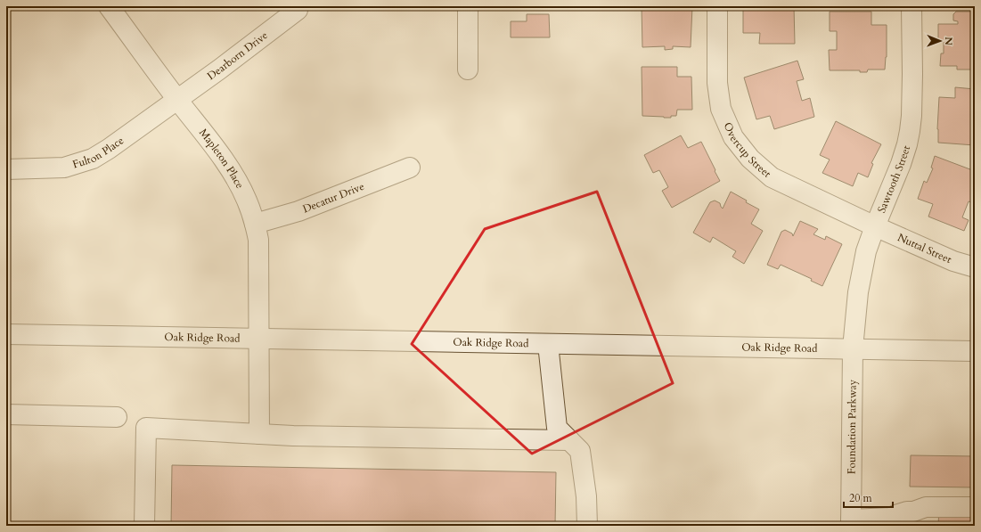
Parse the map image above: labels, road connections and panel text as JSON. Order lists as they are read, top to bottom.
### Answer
{
  "streets": {
    "street": [
      "Dearborn Drive",
      "Overcup Street",
      "Fulton Place",
      "Mapleton Place",
      "Sawtooth Street",
      "Decatur Drive",
      "Nuttal Street",
      "Oak Ridge Road",
      "Foundation Parkway"
    ]
  },
  "crossings": [
    ["Dearborn Drive", "Fulton Place"],
    ["Dearborn Drive", "Mapleton Place"],
    ["Overcup Street", "Sawtooth Street"],
    ["Overcup Street", "Nuttal Street"],
    ["Fulton Place", "Mapleton Place"],
    ["Mapleton Place", "Decatur Drive"],
    ["Mapleton Place", "Oak Ridge Road"],
    ["Sawtooth Street", "Nuttal Street"],
    ["Sawtooth Street", "Oak Ridge Road"],
    ["Sawtooth Street", "Foundation Parkway"],
    ["Oak Ridge Road", "Foundation Parkway"]
  ],
  "scale_bar": "20 m",
  "north": "right"
}
